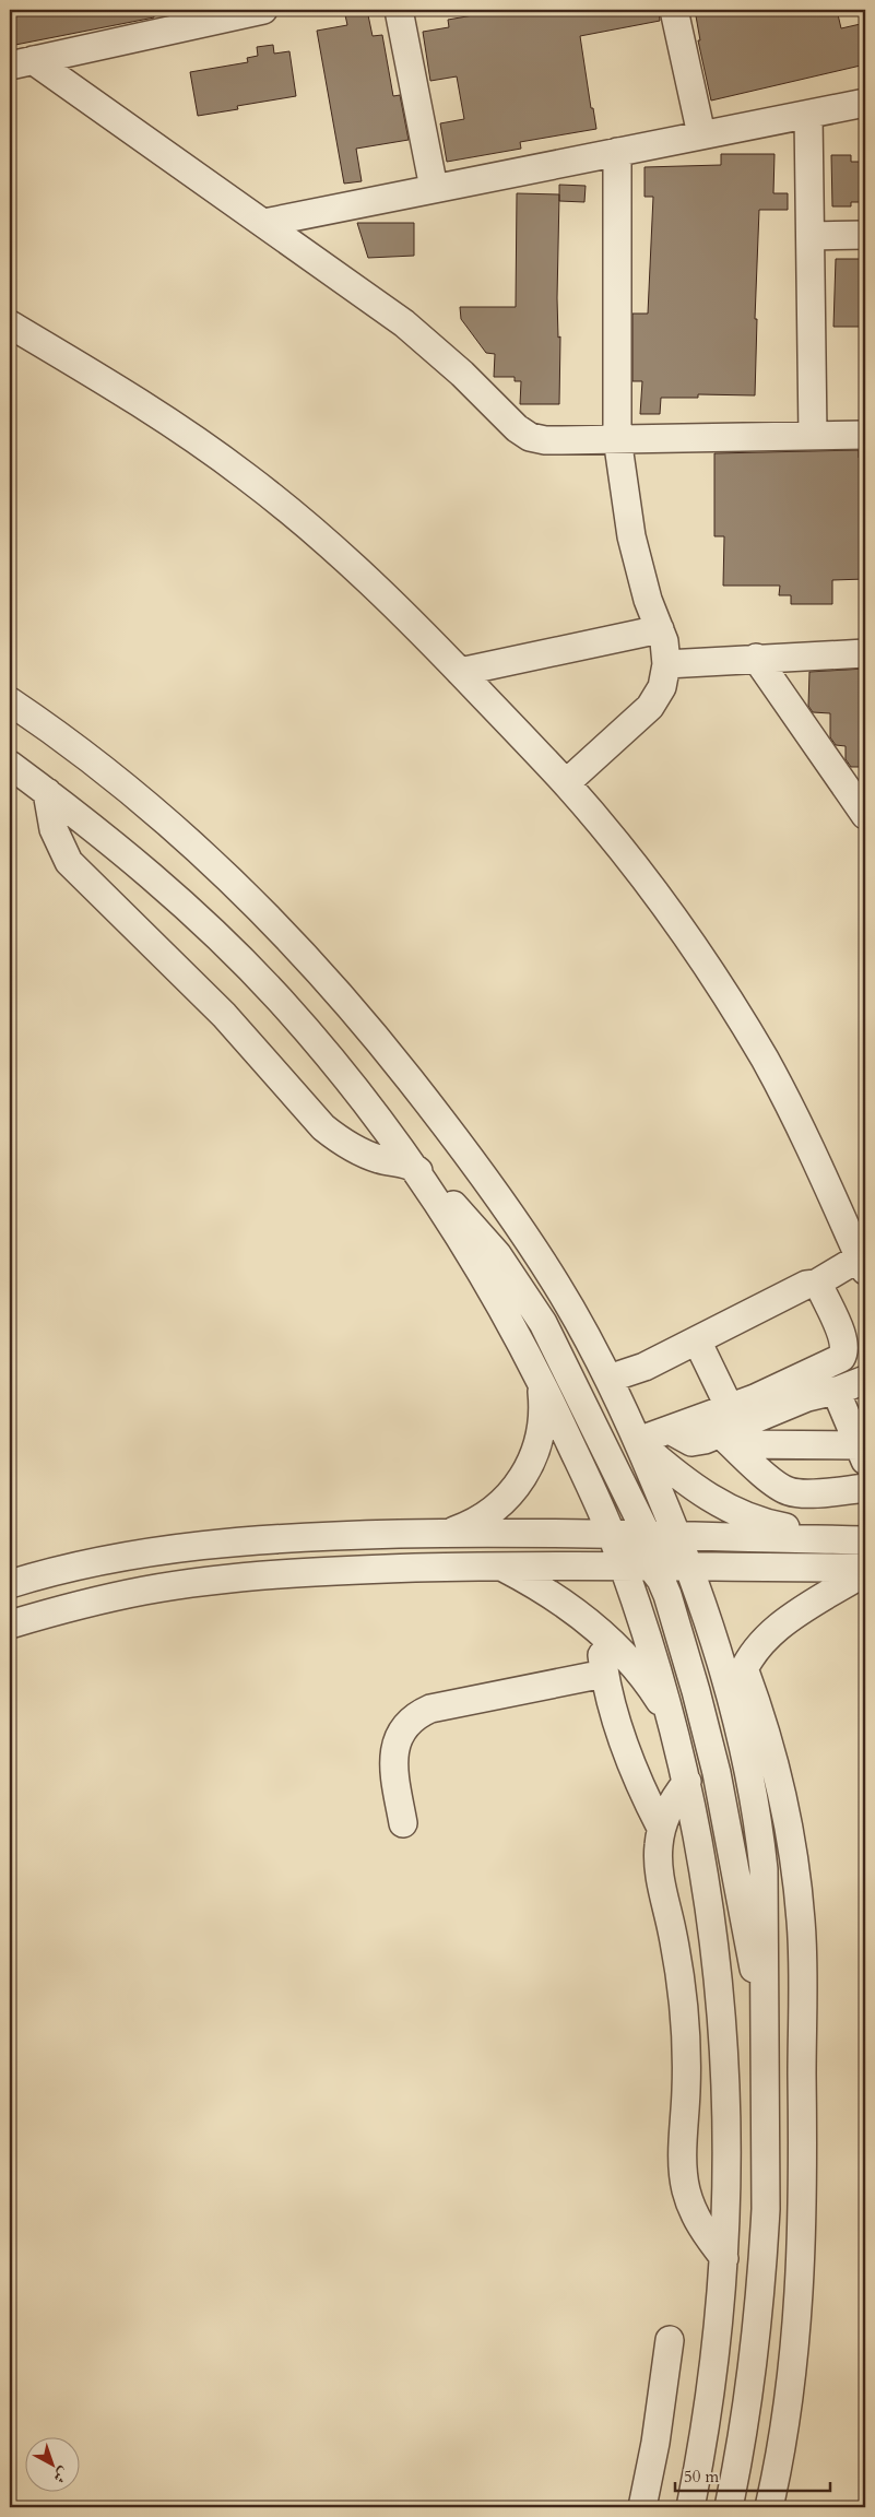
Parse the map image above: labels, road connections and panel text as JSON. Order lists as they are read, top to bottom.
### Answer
{
  "scale_bar": "50 m",
  "north": "bottom right"
}
